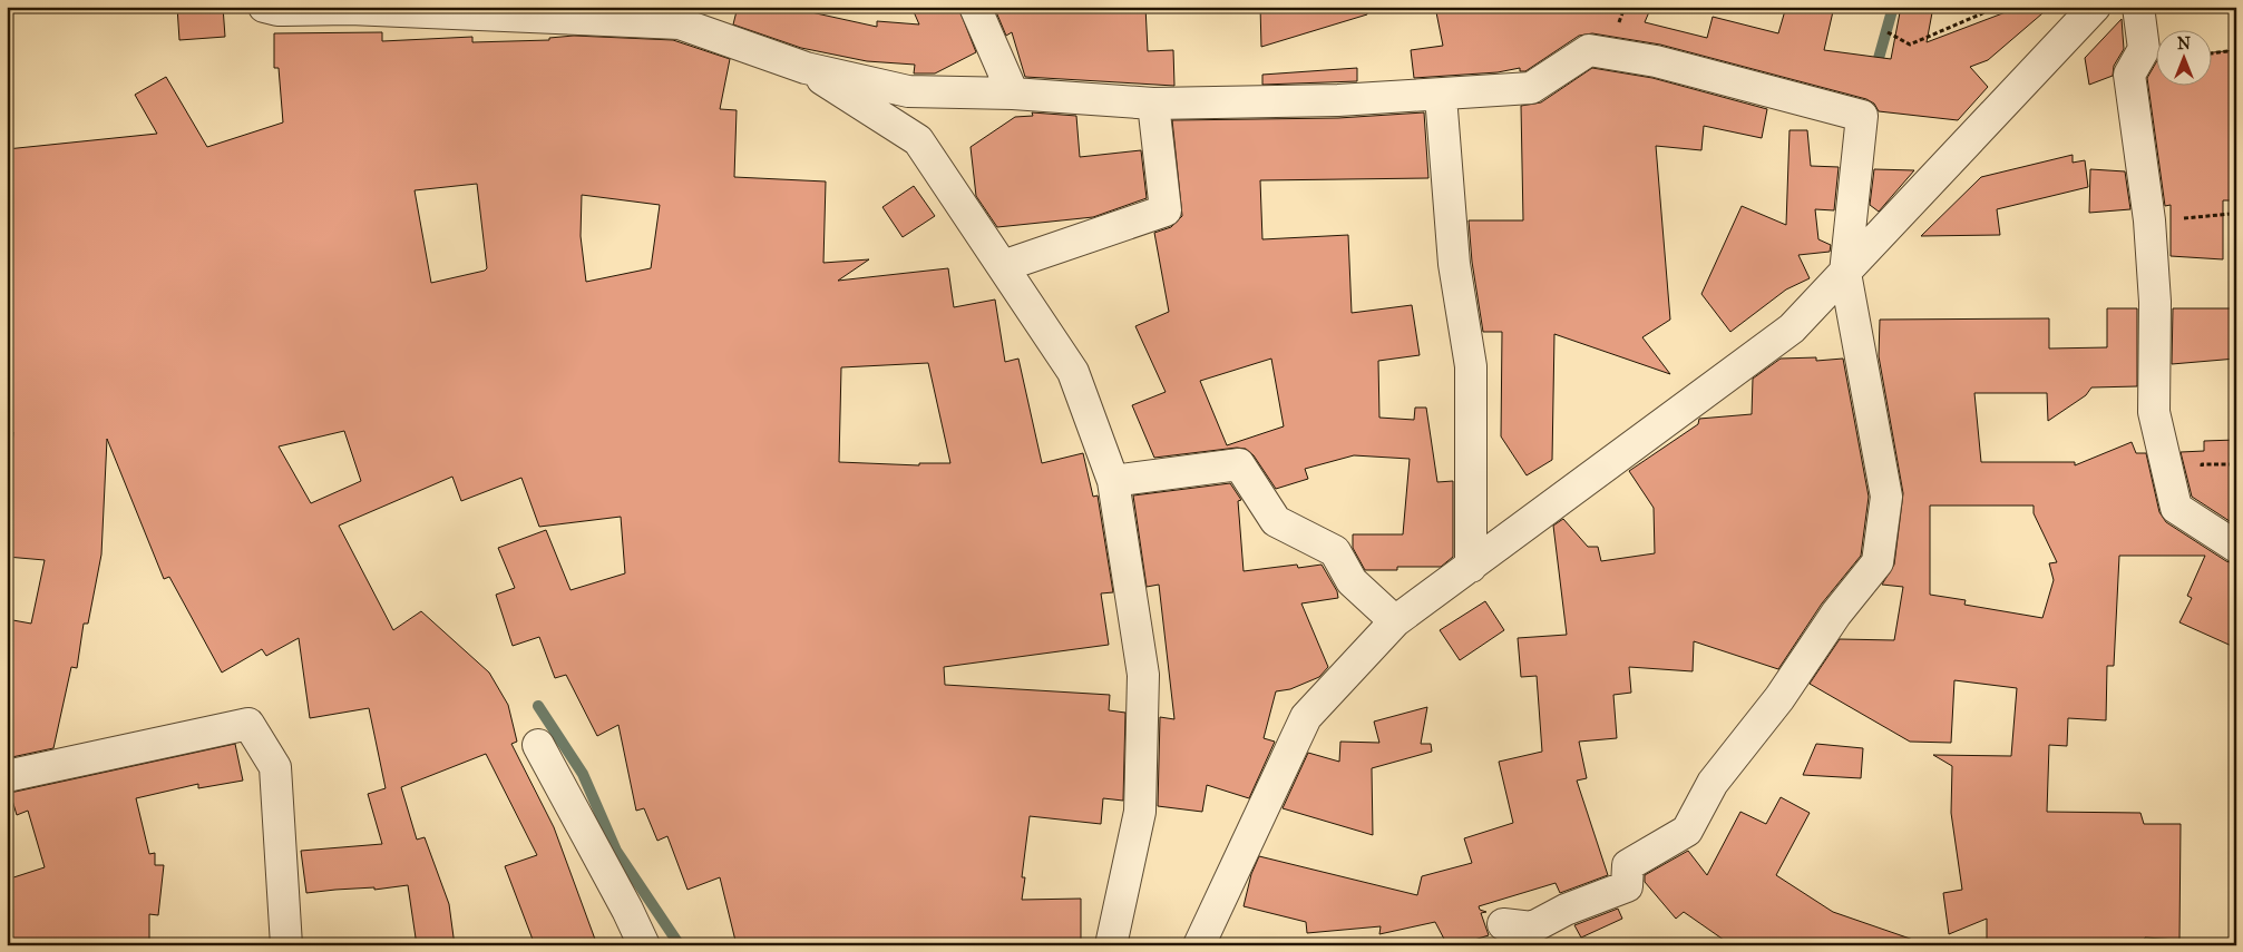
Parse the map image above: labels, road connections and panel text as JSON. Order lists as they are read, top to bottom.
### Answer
{
  "north": "top"
}
